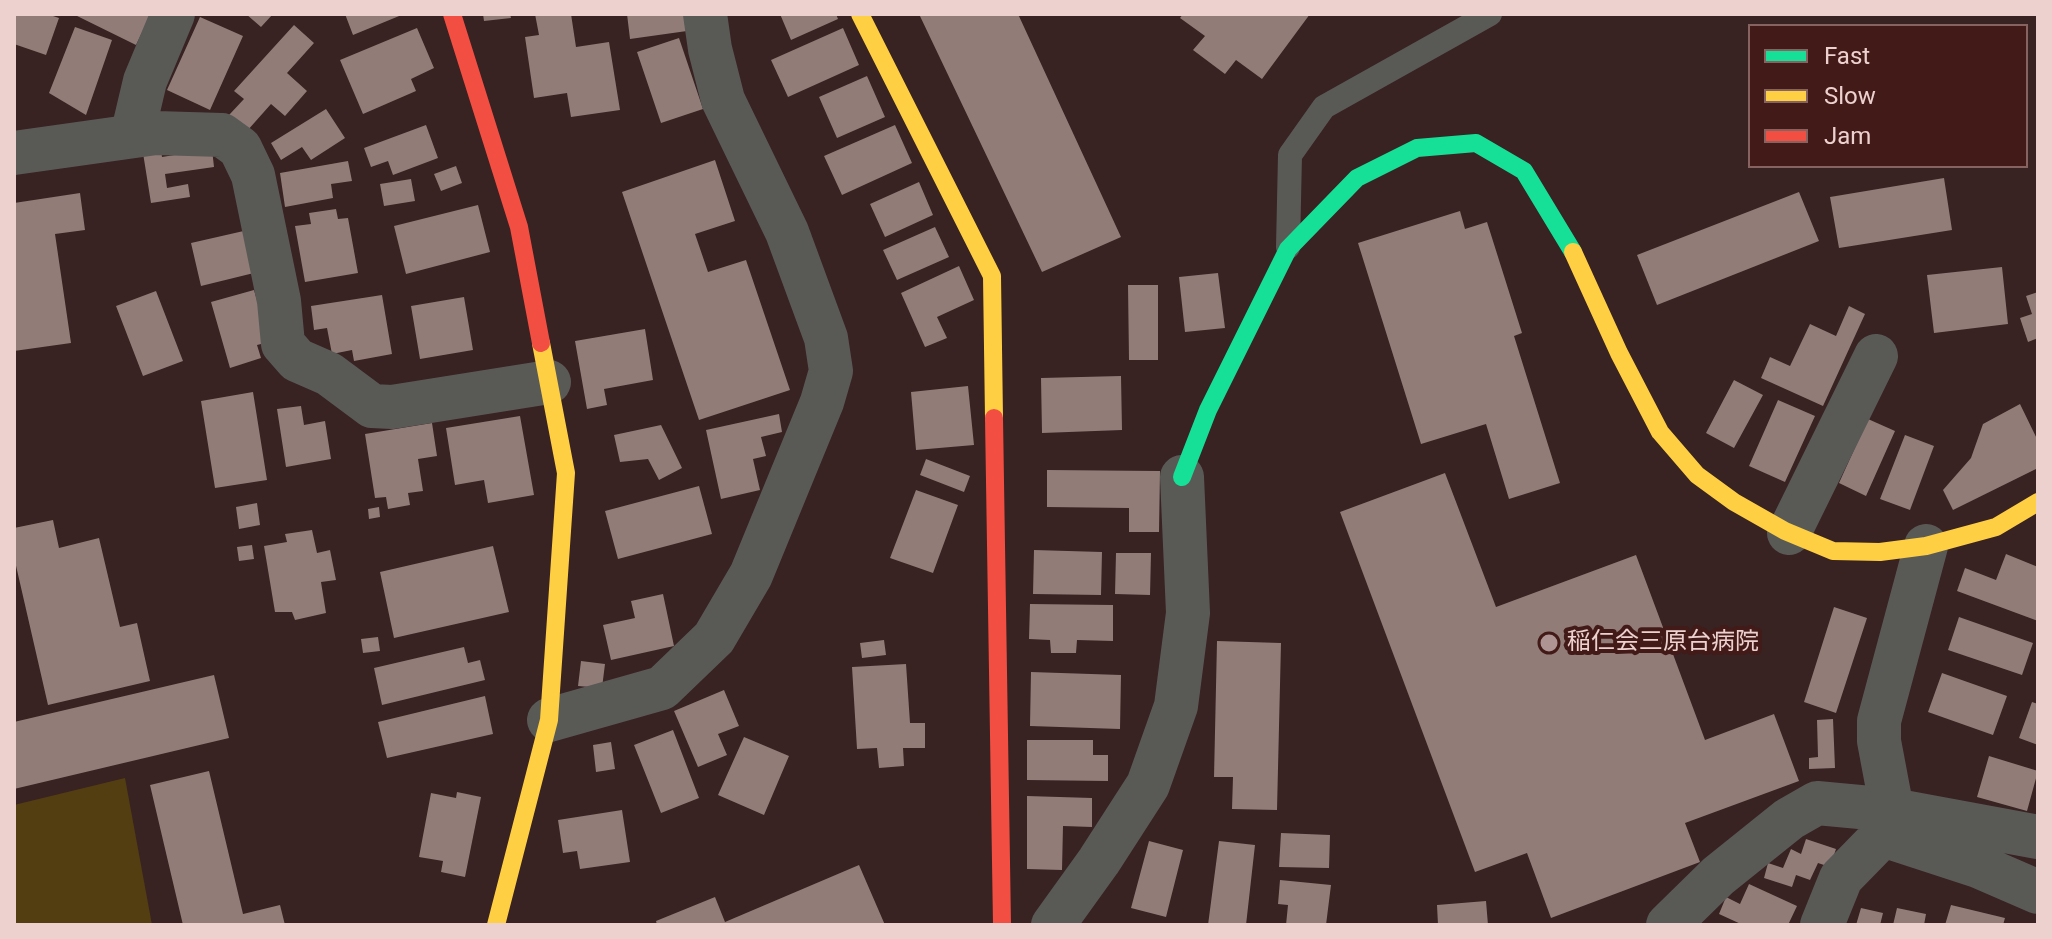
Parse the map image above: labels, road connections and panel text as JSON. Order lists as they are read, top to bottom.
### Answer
{
  "places": ["稲仁会三原台病院"],
  "legend": ["Fast", "Slow", "Jam"]
}
